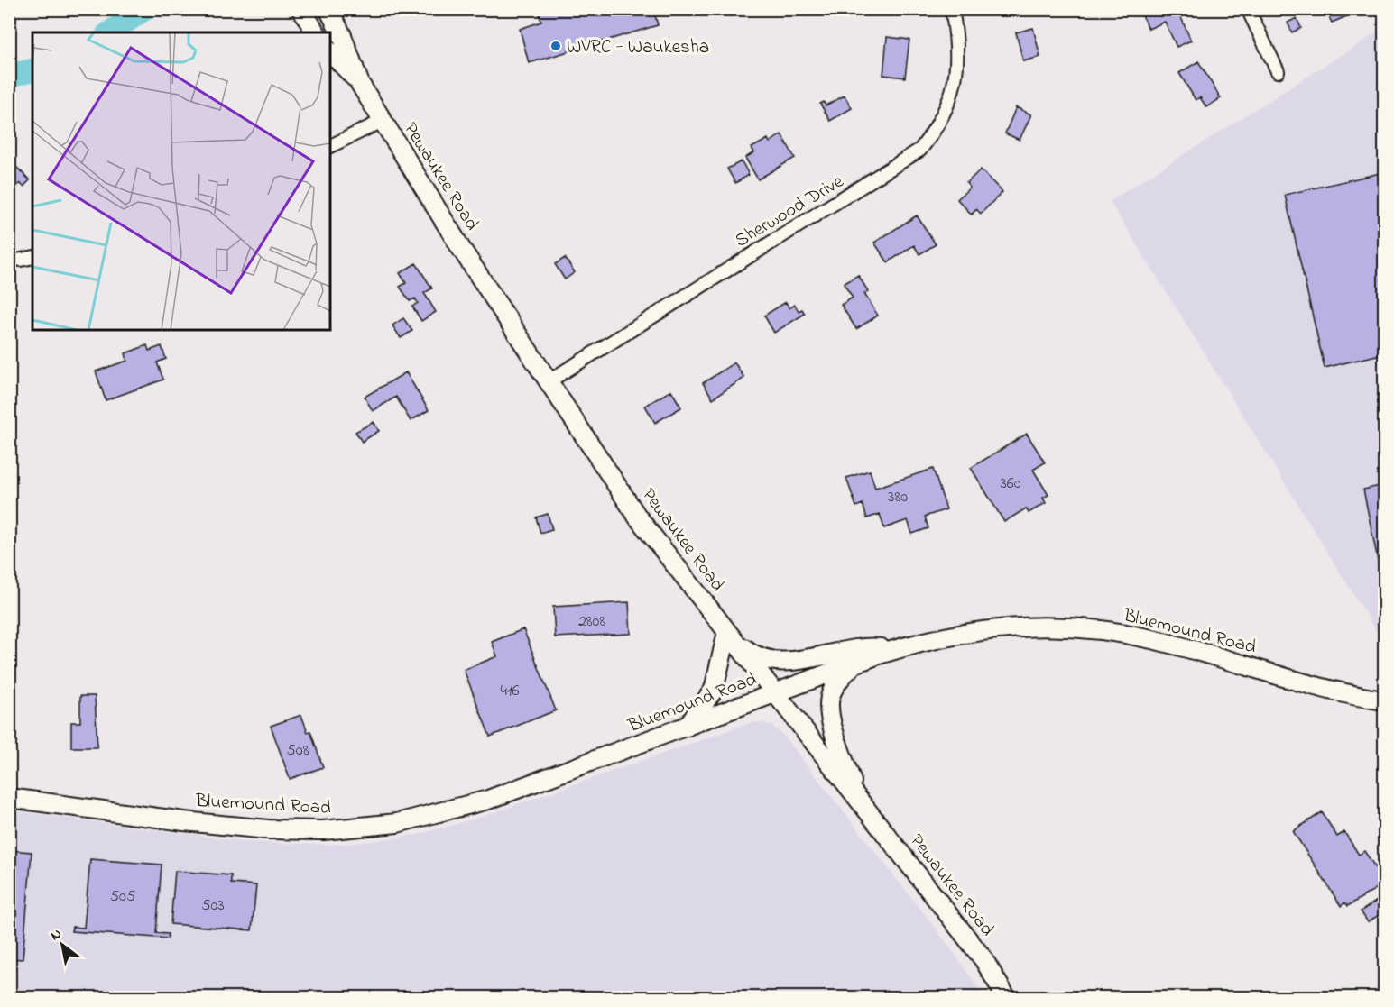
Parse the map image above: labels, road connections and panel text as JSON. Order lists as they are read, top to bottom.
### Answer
{
  "streets": {
    "main road": ["Pewaukee Road", "Bluemound Road"],
    "street": ["Sherwood Drive"]
  },
  "crossings": [
    ["Pewaukee Road", "Sherwood Drive"],
    ["Pewaukee Road", "Bluemound Road"]
  ],
  "places": ["WVRC - Waukesha"],
  "house_numbers": [
    "360",
    "380",
    "2808",
    "416",
    "508",
    "505",
    "503"
  ],
  "north": "top left"
}
